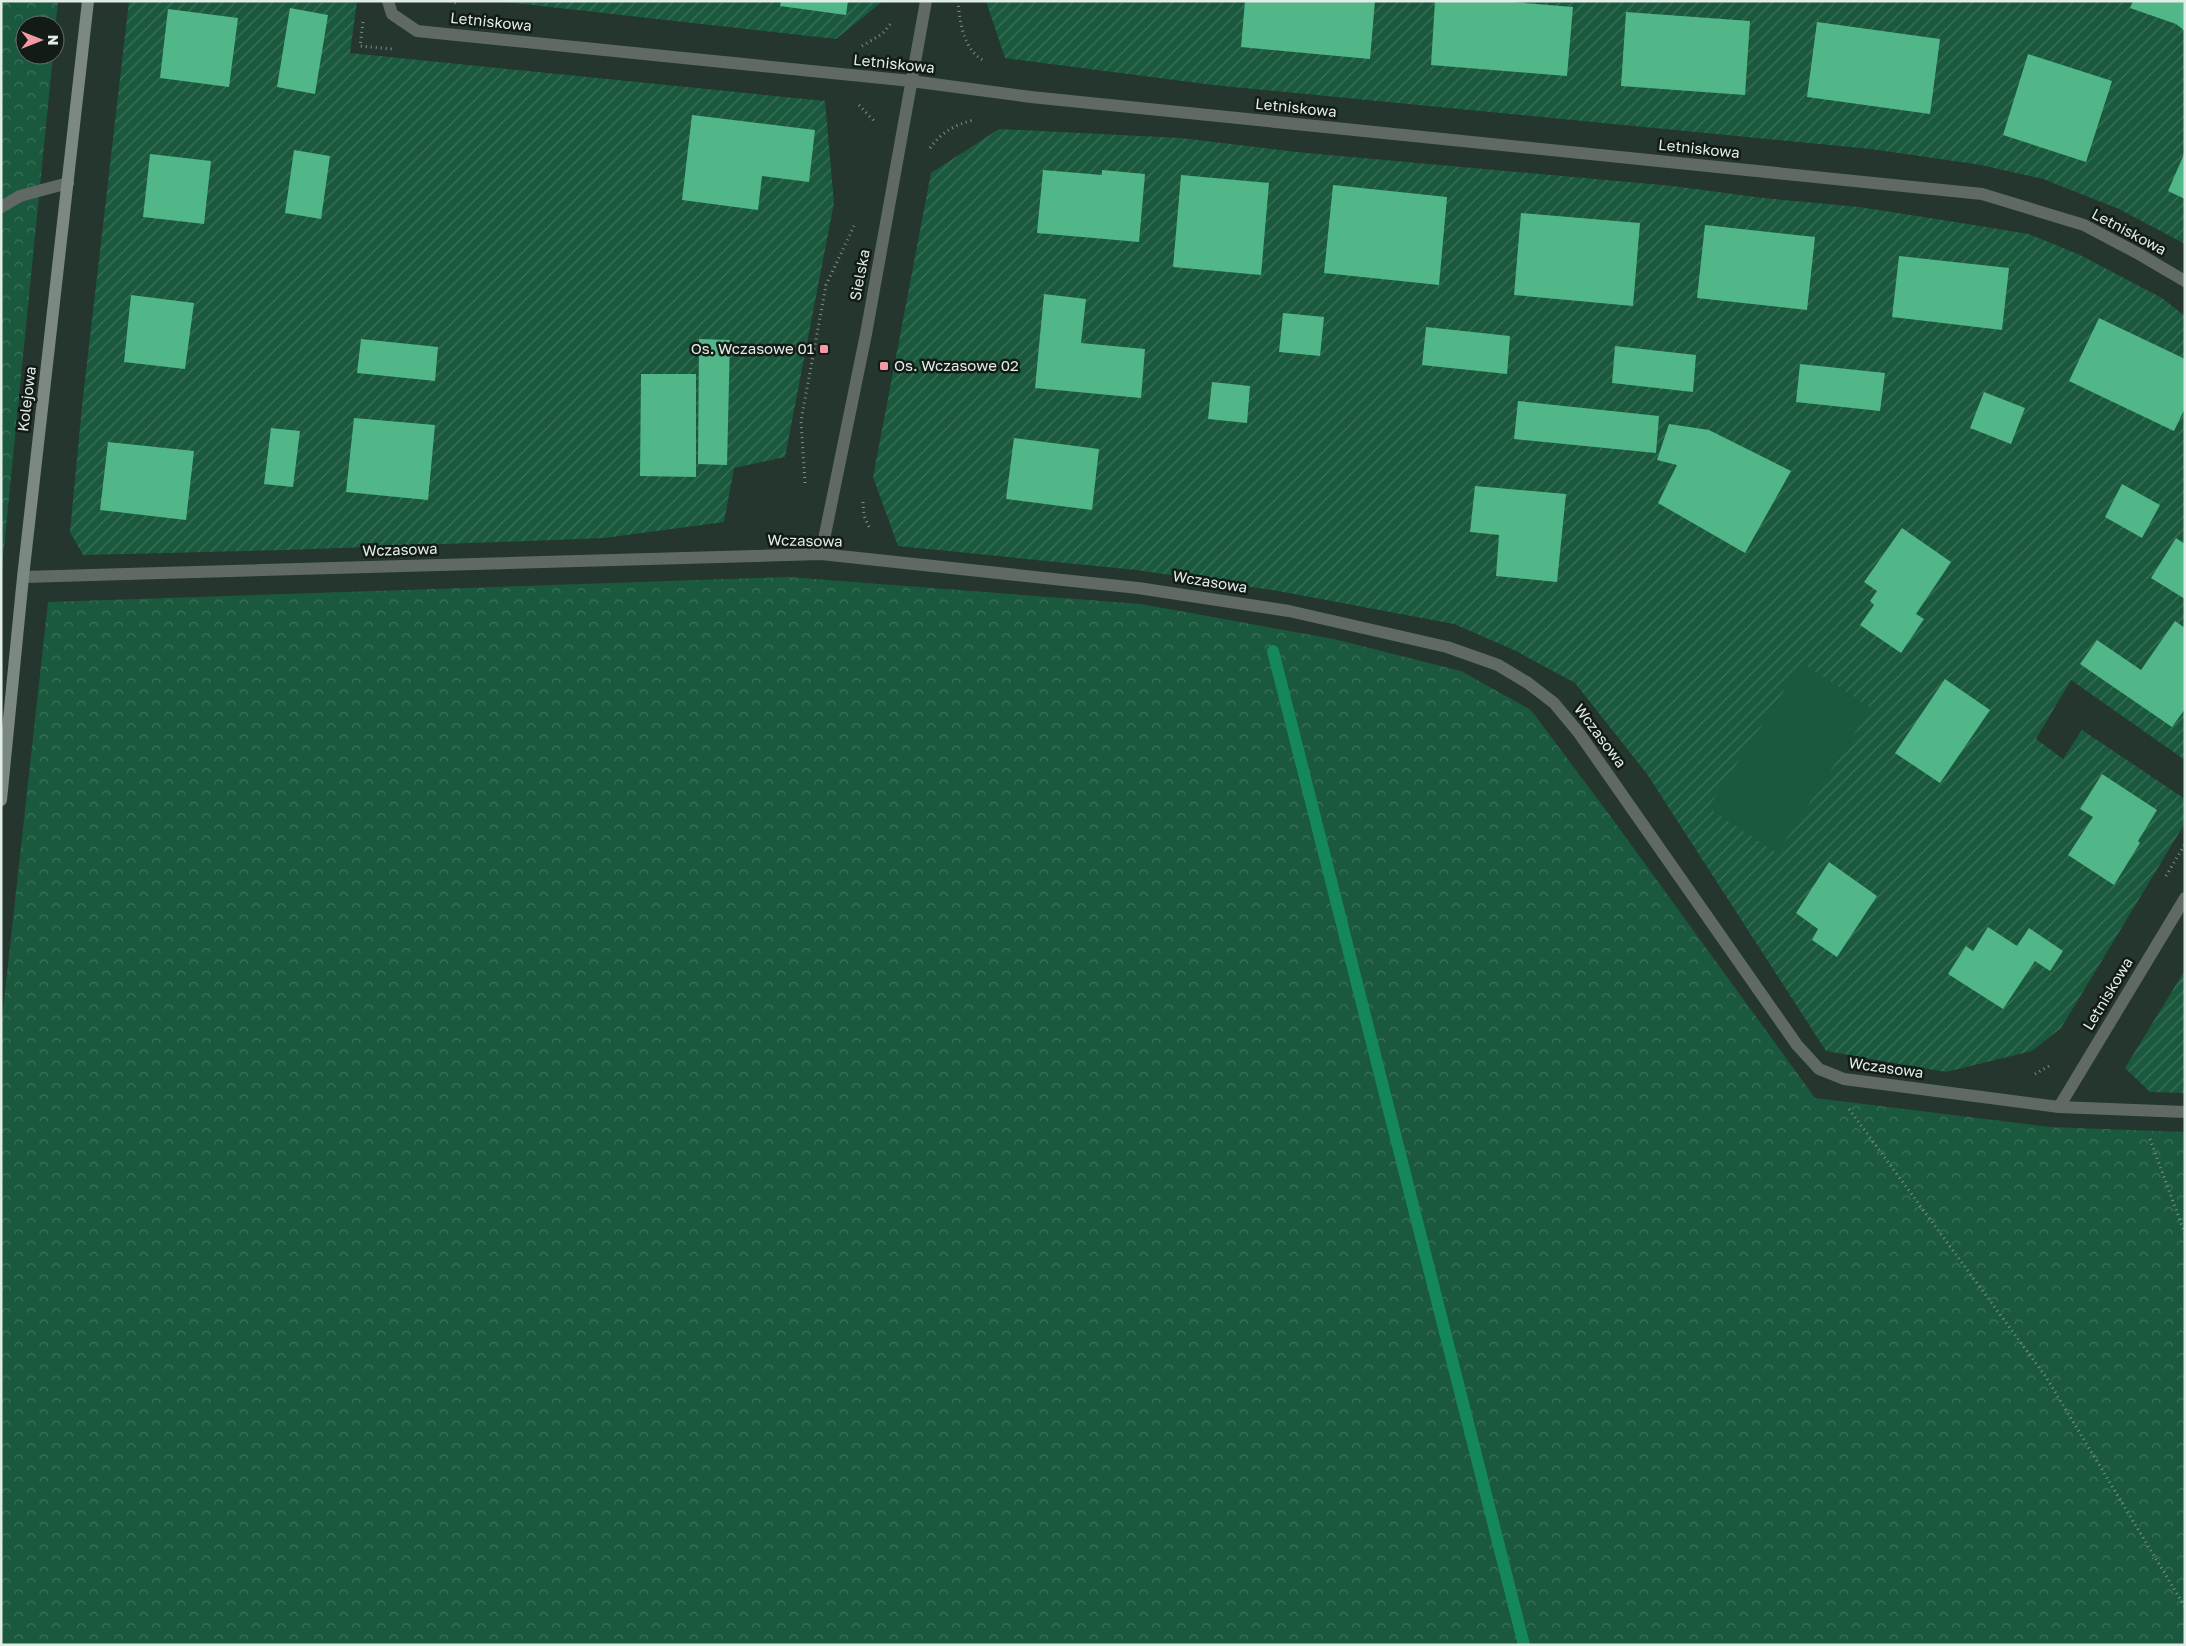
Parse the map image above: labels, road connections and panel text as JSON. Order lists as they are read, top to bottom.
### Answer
{
  "streets": {
    "street": [
      "Letniskowa",
      "Sielska",
      "Kolejowa",
      "Wczasowa"
    ]
  },
  "crossings": [
    ["Letniskowa", "Sielska"],
    ["Letniskowa", "Wczasowa"],
    ["Sielska", "Wczasowa"],
    ["Kolejowa", "Wczasowa"]
  ],
  "places": {
    "transit": ["Os. Wczasowe 01", "Os. Wczasowe 02"]
  },
  "north": "right"
}
